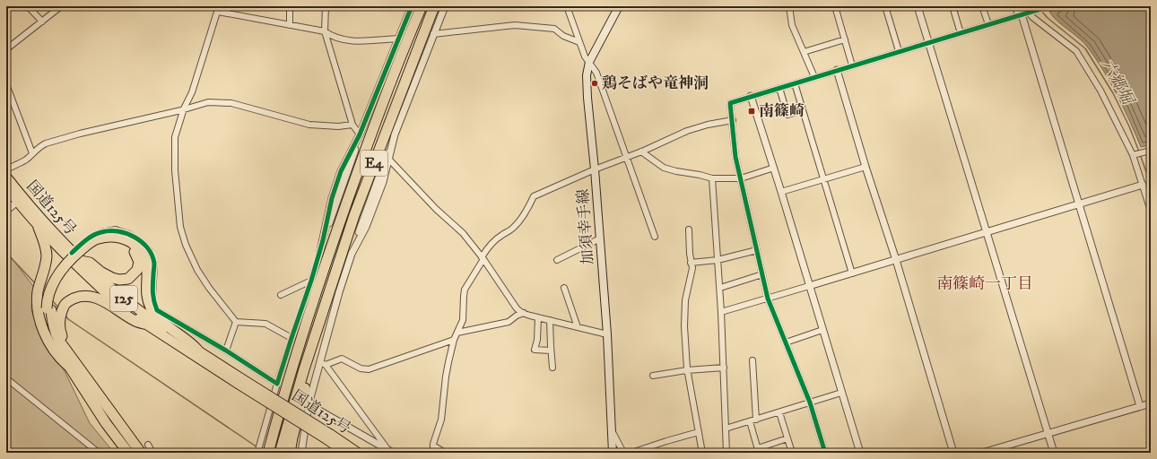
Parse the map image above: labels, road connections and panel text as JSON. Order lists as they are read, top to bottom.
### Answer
{
  "streets": {
    "highway": ["E4", "国道125号", "125"],
    "main road": ["加須幸手線"]
  },
  "districts": ["南篠崎一丁目"],
  "water": ["六郷堀"],
  "places": {
    "other": ["鶏そばや竜神洞"],
    "transit": ["南篠崎"]
  }
}
